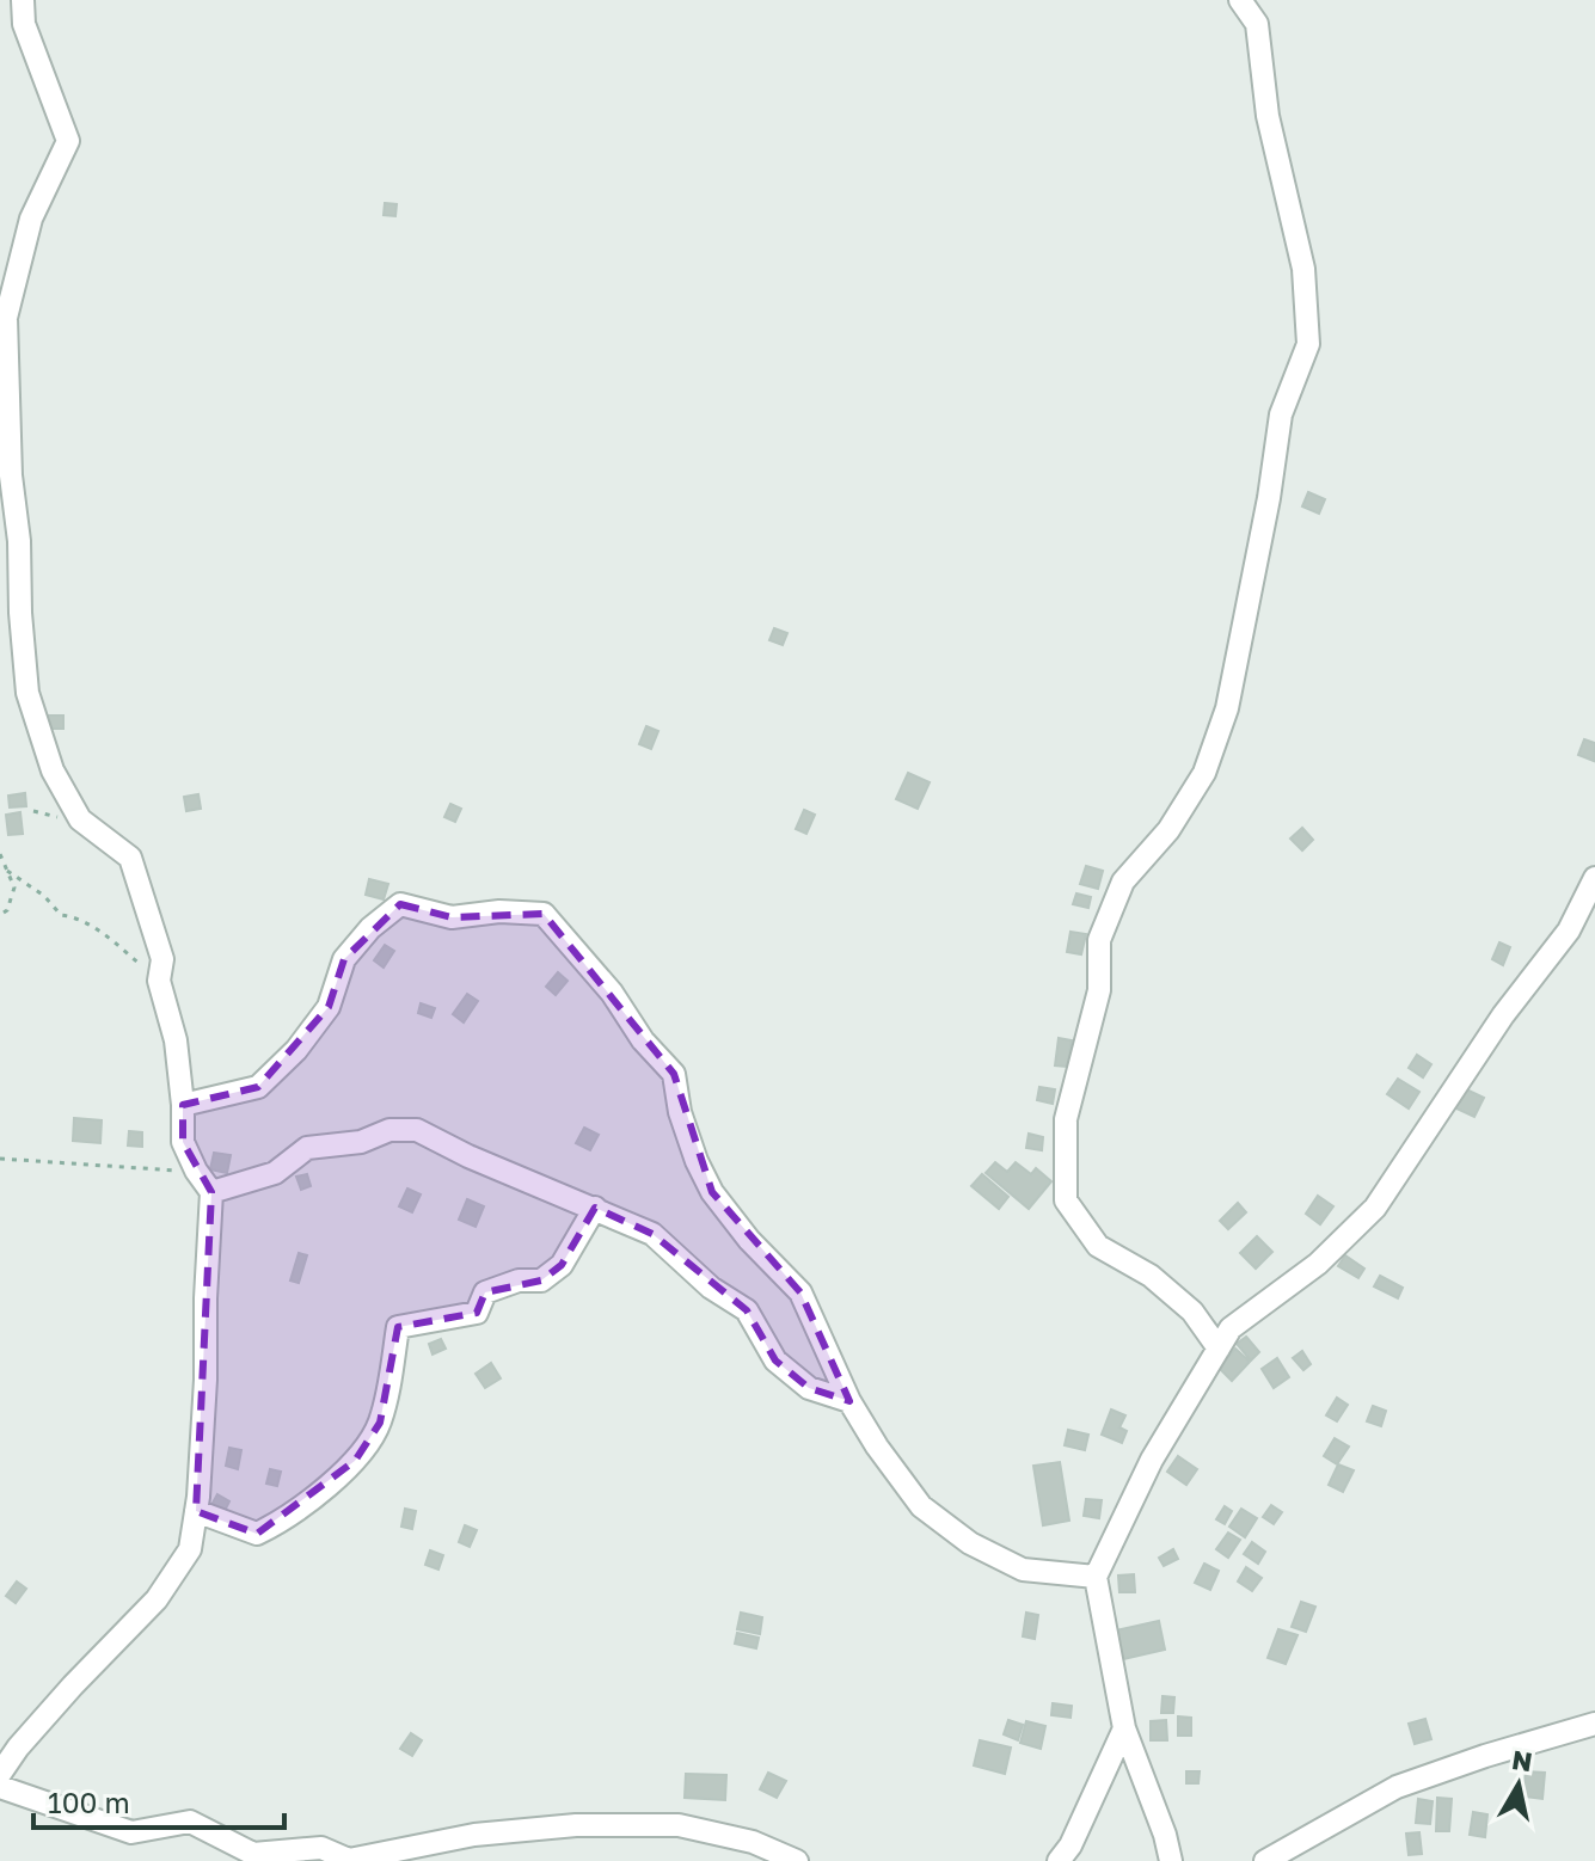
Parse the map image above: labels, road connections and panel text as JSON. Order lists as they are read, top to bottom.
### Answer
{
  "scale_bar": "100 m",
  "north": "top"
}
